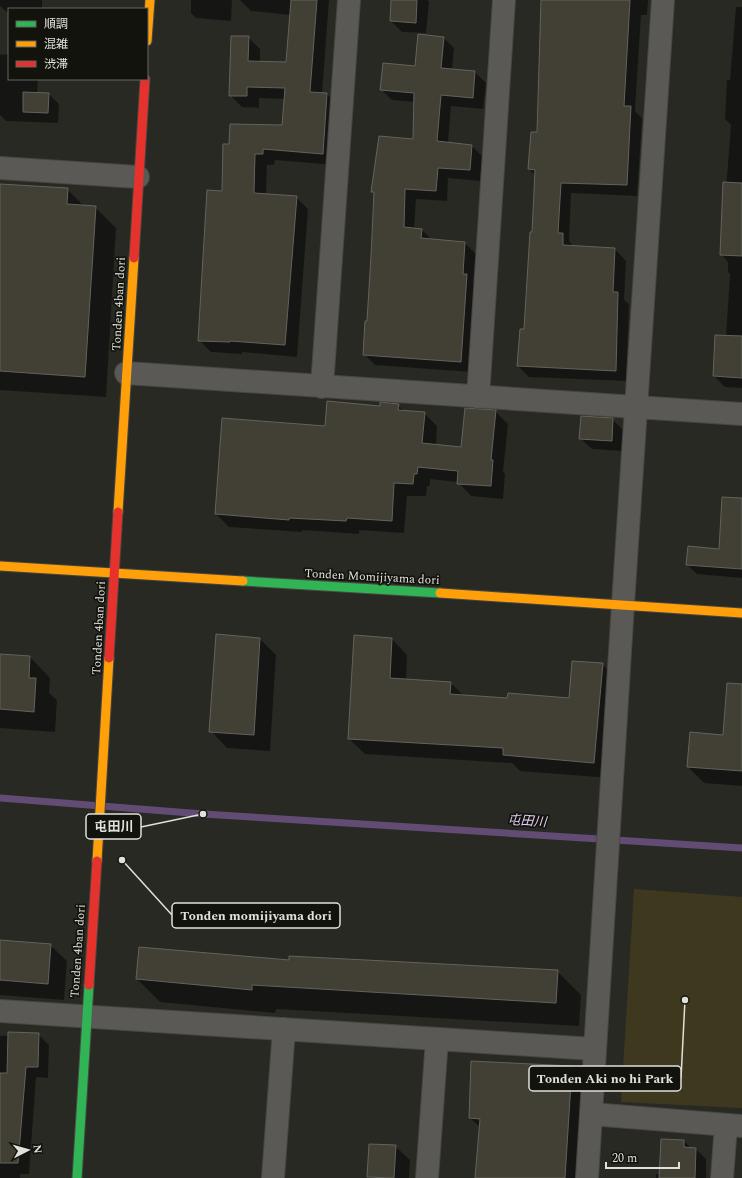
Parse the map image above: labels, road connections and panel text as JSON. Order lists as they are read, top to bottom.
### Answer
{
  "streets": {
    "street": ["Tonden 4ban dori", "Tonden Momijiyama dori"]
  },
  "crossings": [
    ["Tonden 4ban dori", "Tonden Momijiyama dori"]
  ],
  "water": ["屯田川"],
  "places": ["屯田川", "Tonden momijiyama dori", "Tonden Aki no hi Park"],
  "legend": ["順調", "混雑", "渋滞"],
  "scale_bar": "20 m",
  "north": "right"
}
